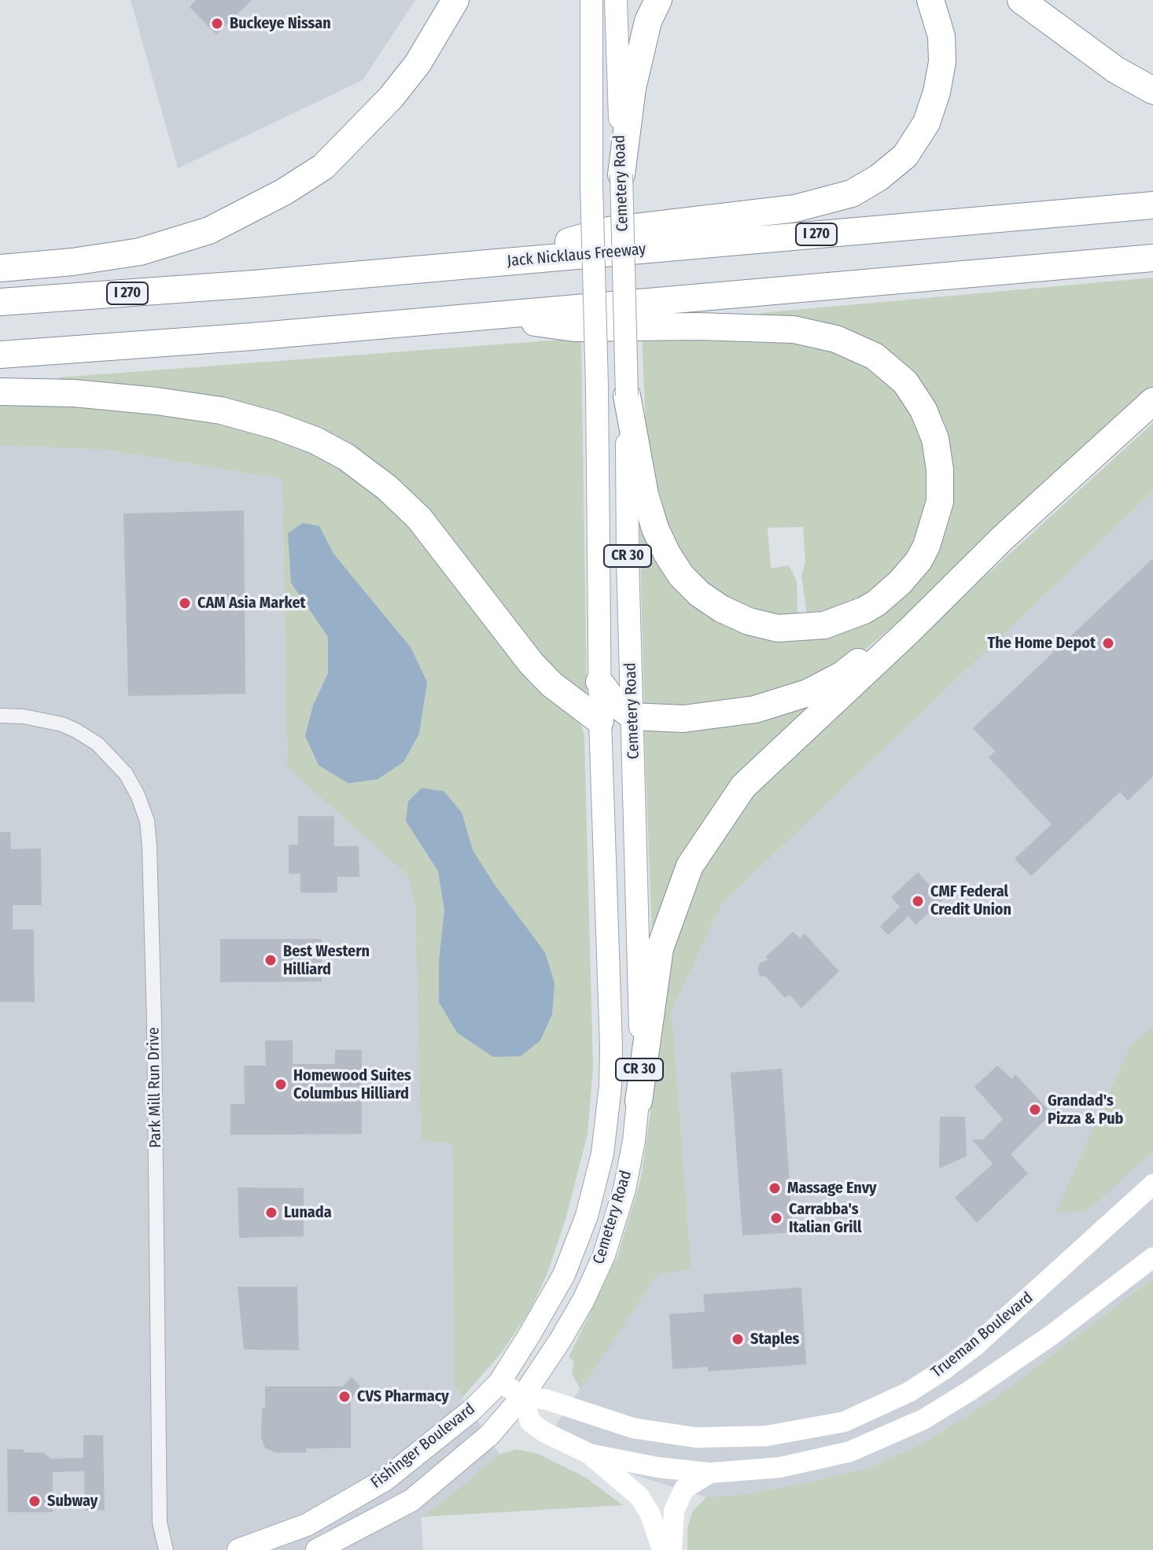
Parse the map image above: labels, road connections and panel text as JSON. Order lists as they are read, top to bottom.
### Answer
{
  "streets": {
    "highway": ["I 270", "Jack Nicklaus Freeway"],
    "main road": [
      "Cemetery Road",
      "CR 30",
      "Trueman Boulevard",
      "Fishinger Boulevard"
    ],
    "street": ["Park Mill Run Drive"]
  },
  "crossings": [
    ["Cemetery Road", "Trueman Boulevard"],
    ["Cemetery Road", "Fishinger Boulevard"],
    ["Trueman Boulevard", "Fishinger Boulevard"]
  ],
  "places": [
    "Buckeye Nissan",
    "CAM Asia Market",
    "The Home Depot",
    "CMF Federal Credit Union",
    "Best Western Hilliard",
    "Homewood Suites Columbus Hilliard",
    "Grandad's Pizza & Pub",
    "Massage Envy",
    "Lunada",
    "Carrabba's Italian Grill",
    "Staples",
    "CVS Pharmacy",
    "Subway"
  ]
}
